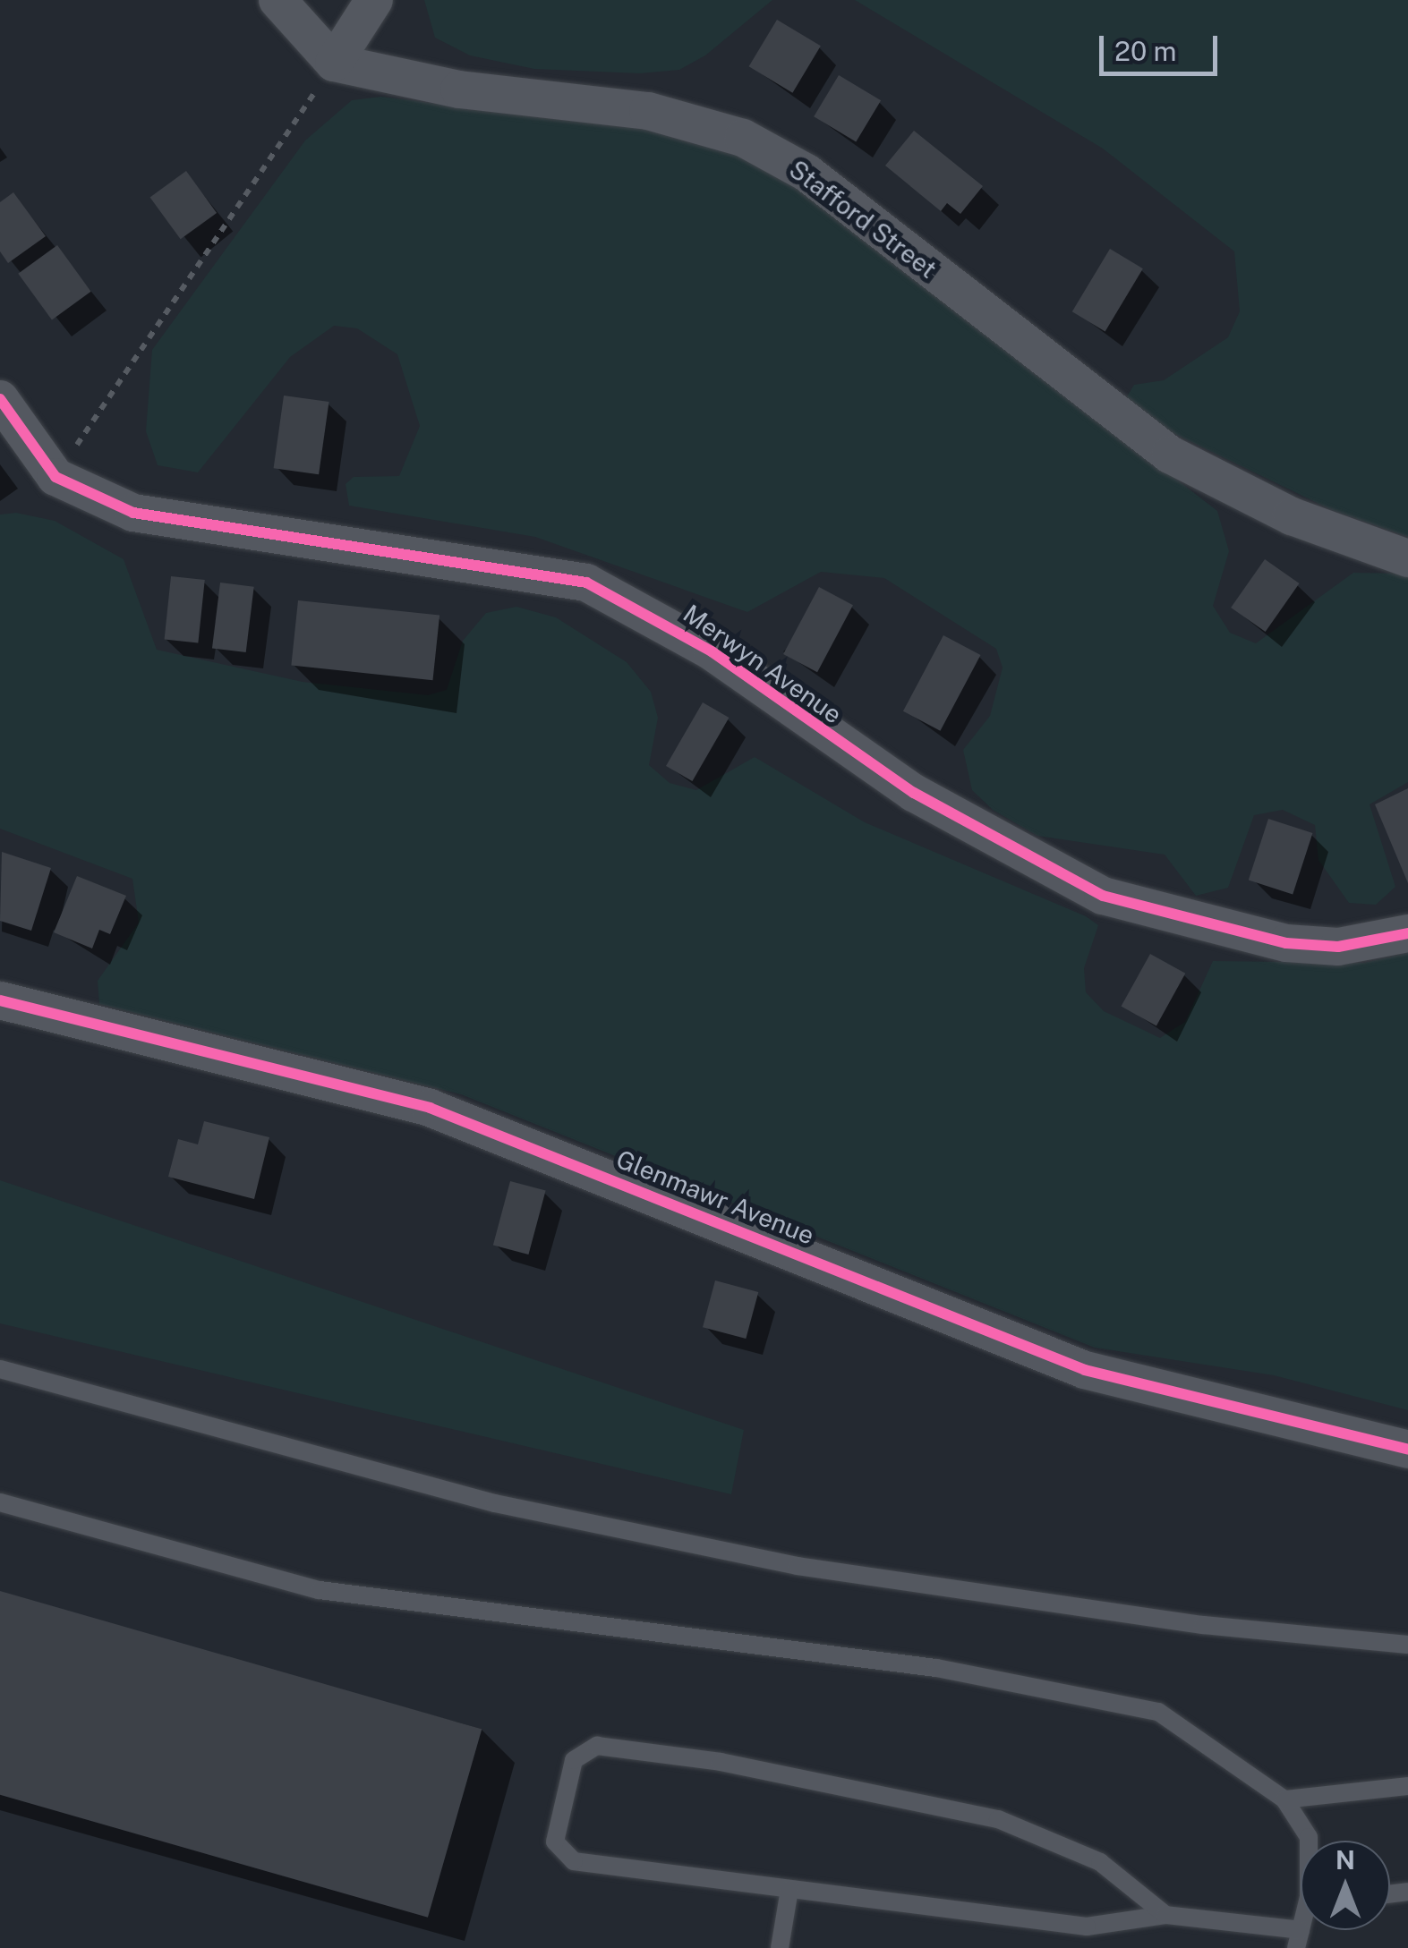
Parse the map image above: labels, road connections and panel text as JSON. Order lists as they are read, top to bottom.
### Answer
{
  "streets": {
    "street": ["Stafford Street", "Merwyn Avenue", "Glenmawr Avenue"]
  },
  "scale_bar": "20 m",
  "north": "top"
}
